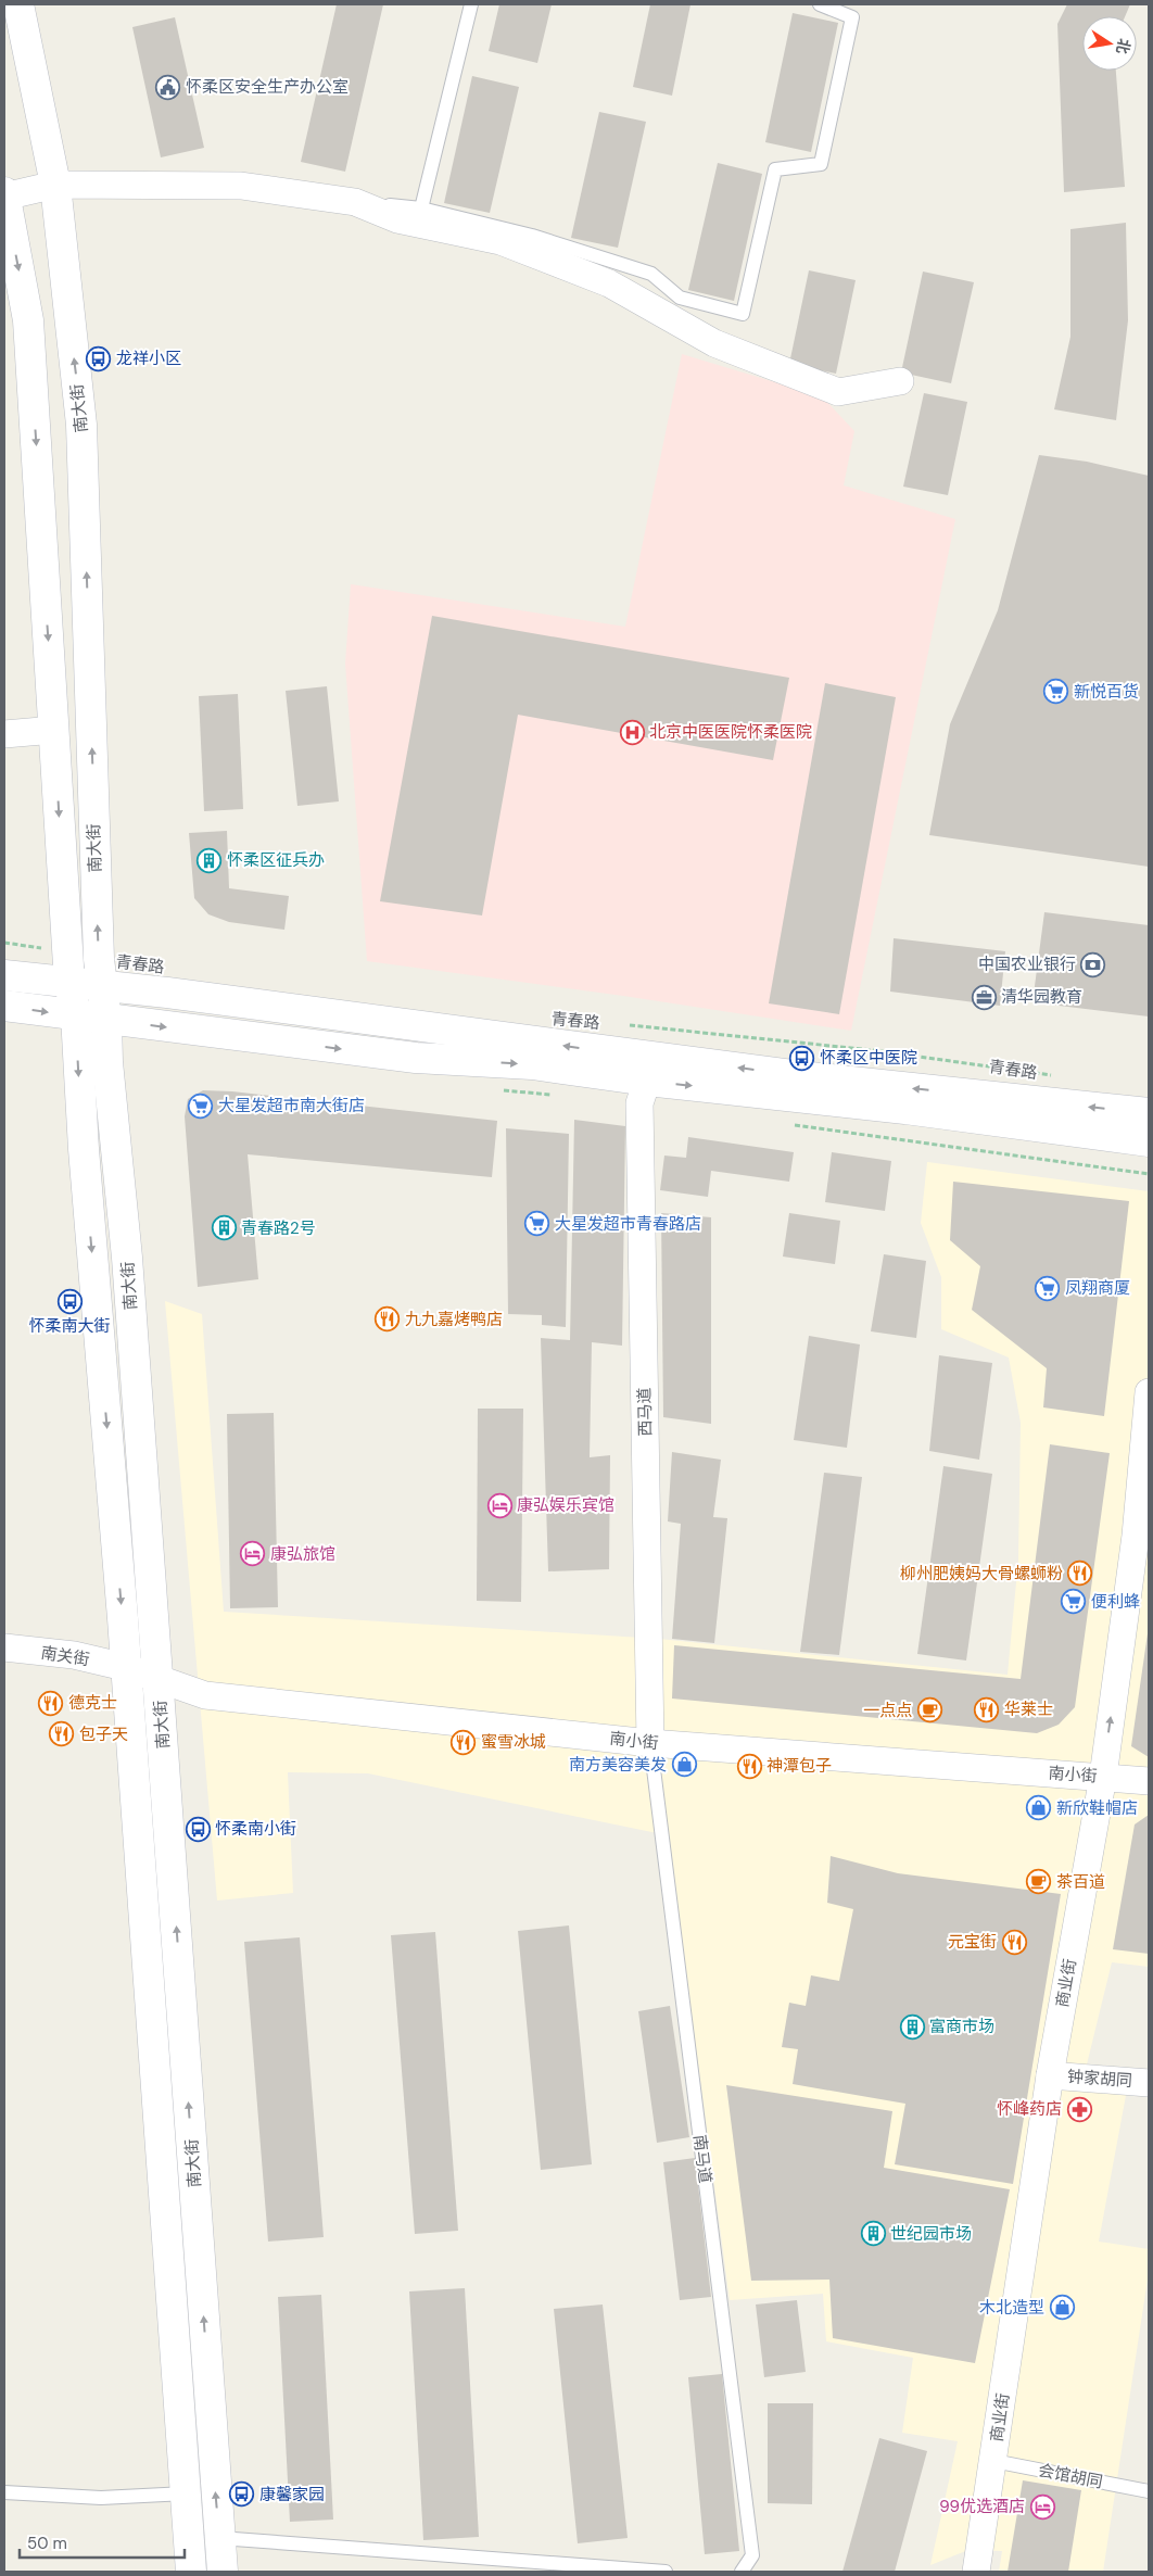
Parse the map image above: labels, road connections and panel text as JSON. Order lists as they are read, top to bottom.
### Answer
{
  "streets": {
    "main road": ["南大街", "青春路"],
    "street": [
      "西马道",
      "南关街",
      "南小街",
      "商业街",
      "钟家胡同"
    ],
    "lane": ["南马道", "会馆胡同"]
  },
  "crossings": [
    ["南大街", "青春路"],
    ["南大街", "南关街"],
    ["南大街", "南小街"],
    ["西马道", "南小街"],
    ["西马道", "南马道"],
    ["南关街", "南小街"],
    ["南小街", "商业街"],
    ["南小街", "南马道"],
    ["商业街", "钟家胡同"],
    ["商业街", "会馆胡同"]
  ],
  "places": {
    "public building": ["怀柔区安全生产办公室"],
    "bus stop": [
      "龙祥小区",
      "怀柔区中医院",
      "怀柔南大街",
      "怀柔南小街",
      "康馨家园"
    ],
    "supermarket": [
      "新悦百货",
      "大星发超市南大街店",
      "大星发超市青春路店",
      "凤翔商厦",
      "便利蜂"
    ],
    "hospital": ["北京中医医院怀柔医院"],
    "building": [
      "怀柔区征兵办",
      "青春路2号",
      "富商市场",
      "世纪园市场"
    ],
    "bank": ["中国农业银行"],
    "office": ["清华园教育"],
    "restaurant": [
      "九九嘉烤鸭店",
      "柳州肥姨妈大骨螺蛳粉",
      "德克士",
      "华莱士",
      "包子天",
      "蜜雪冰城",
      "神潭包子",
      "元宝街"
    ],
    "hotel": ["康弘娱乐宾馆", "康弘旅馆", "99优选酒店"],
    "cafe": ["一点点", "茶百道"],
    "shop": ["南方美容美发", "新欣鞋帽店", "木北造型"],
    "pharmacy": ["怀峰药店"]
  },
  "scale_bar": "50 m",
  "north": "right"
}
